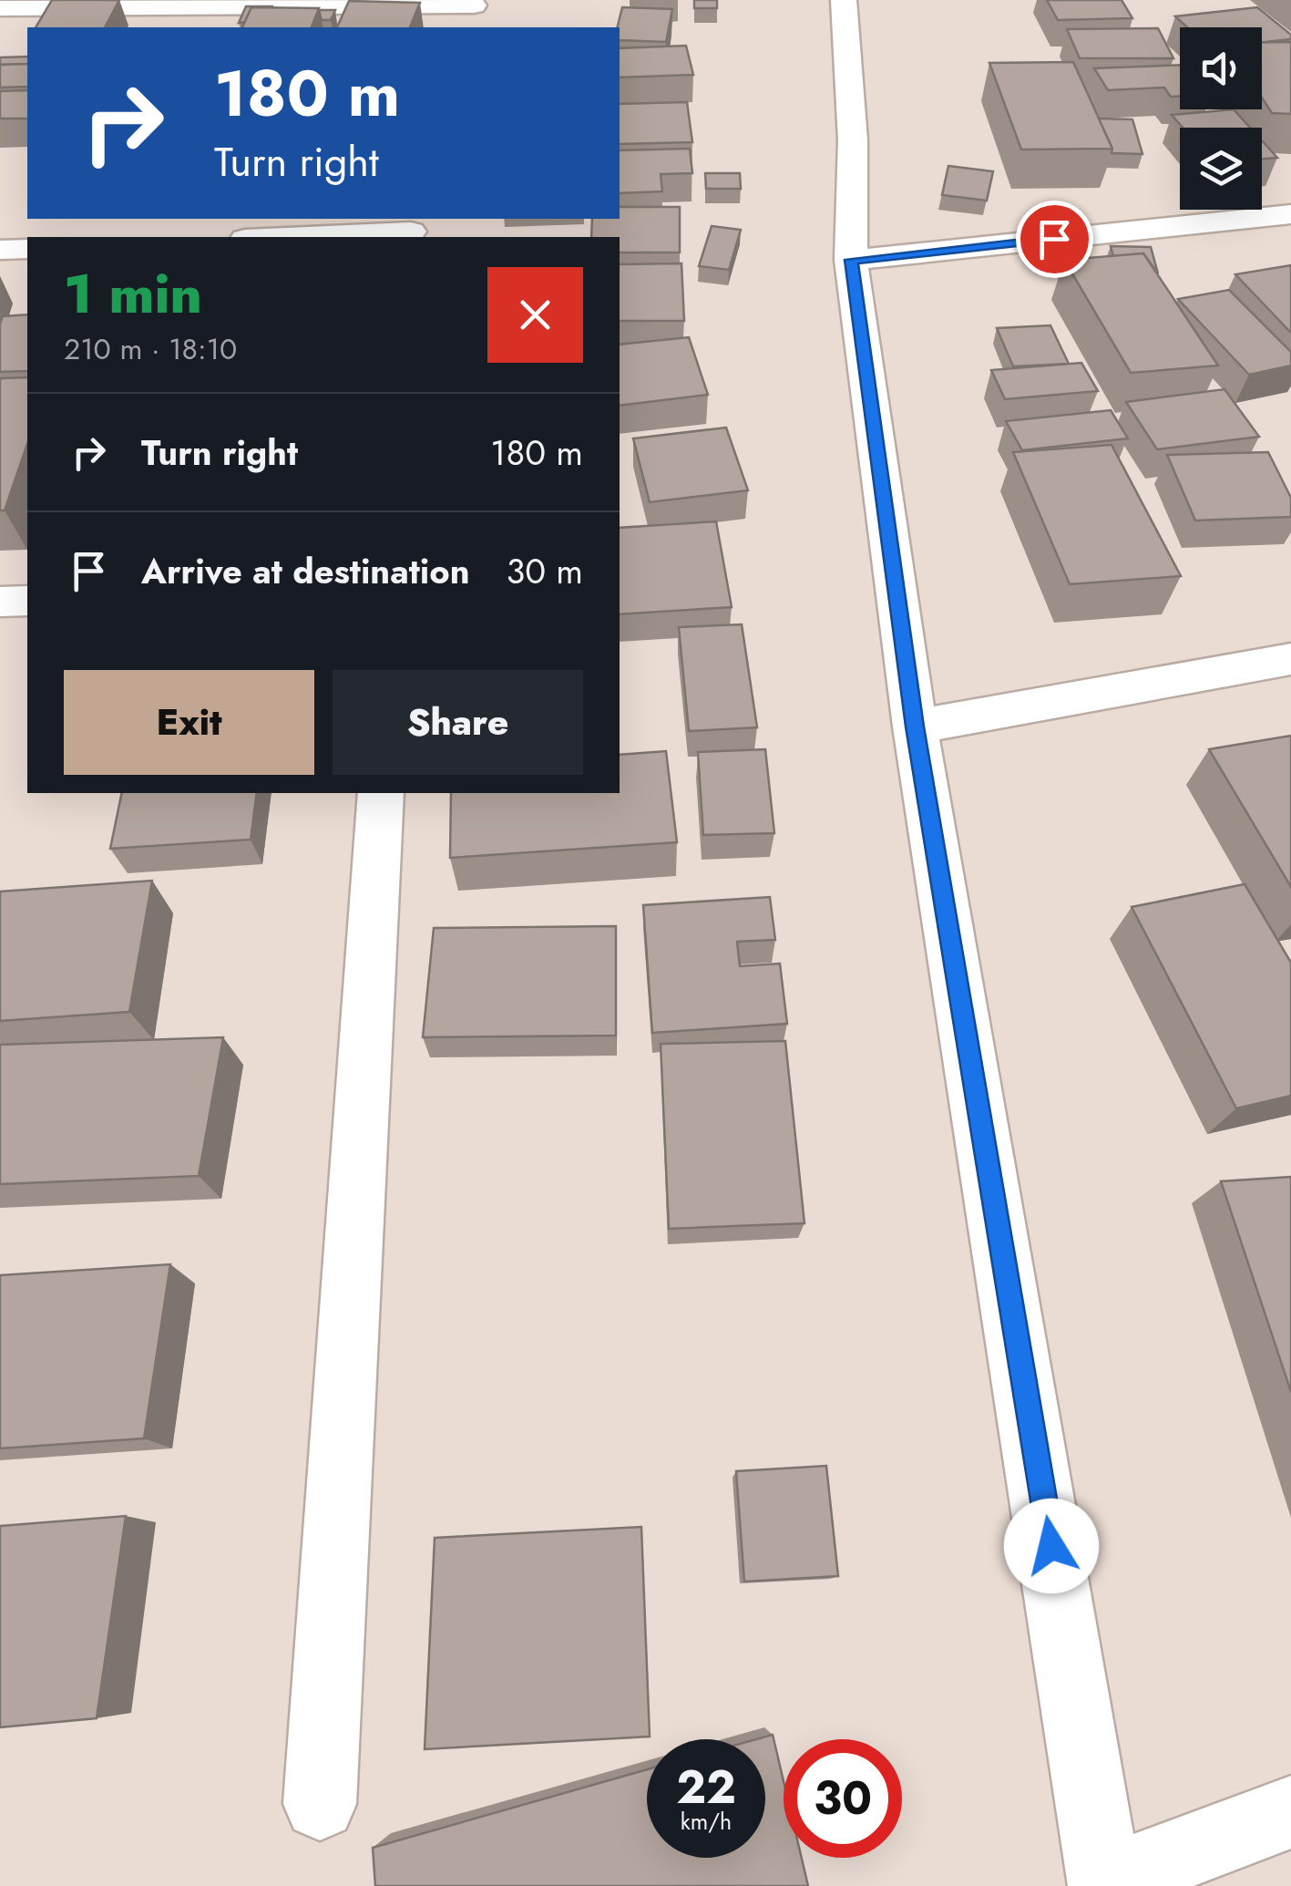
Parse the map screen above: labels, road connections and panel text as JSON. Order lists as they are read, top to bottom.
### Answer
{
  "page": {
    "turn": ["180 m", "Turn right"],
    "heading": ["1 min", "210 m · 18:10"],
    "list": [
      {
        "name": "Turn right",
        "value": "180 m"
      },
      {
        "name": "Arrive at destination",
        "value": "30 m"
      }
    ],
    "buttons": ["Exit", "Share"],
    "speed": "22 km/h",
    "limit": "30"
  }
}
